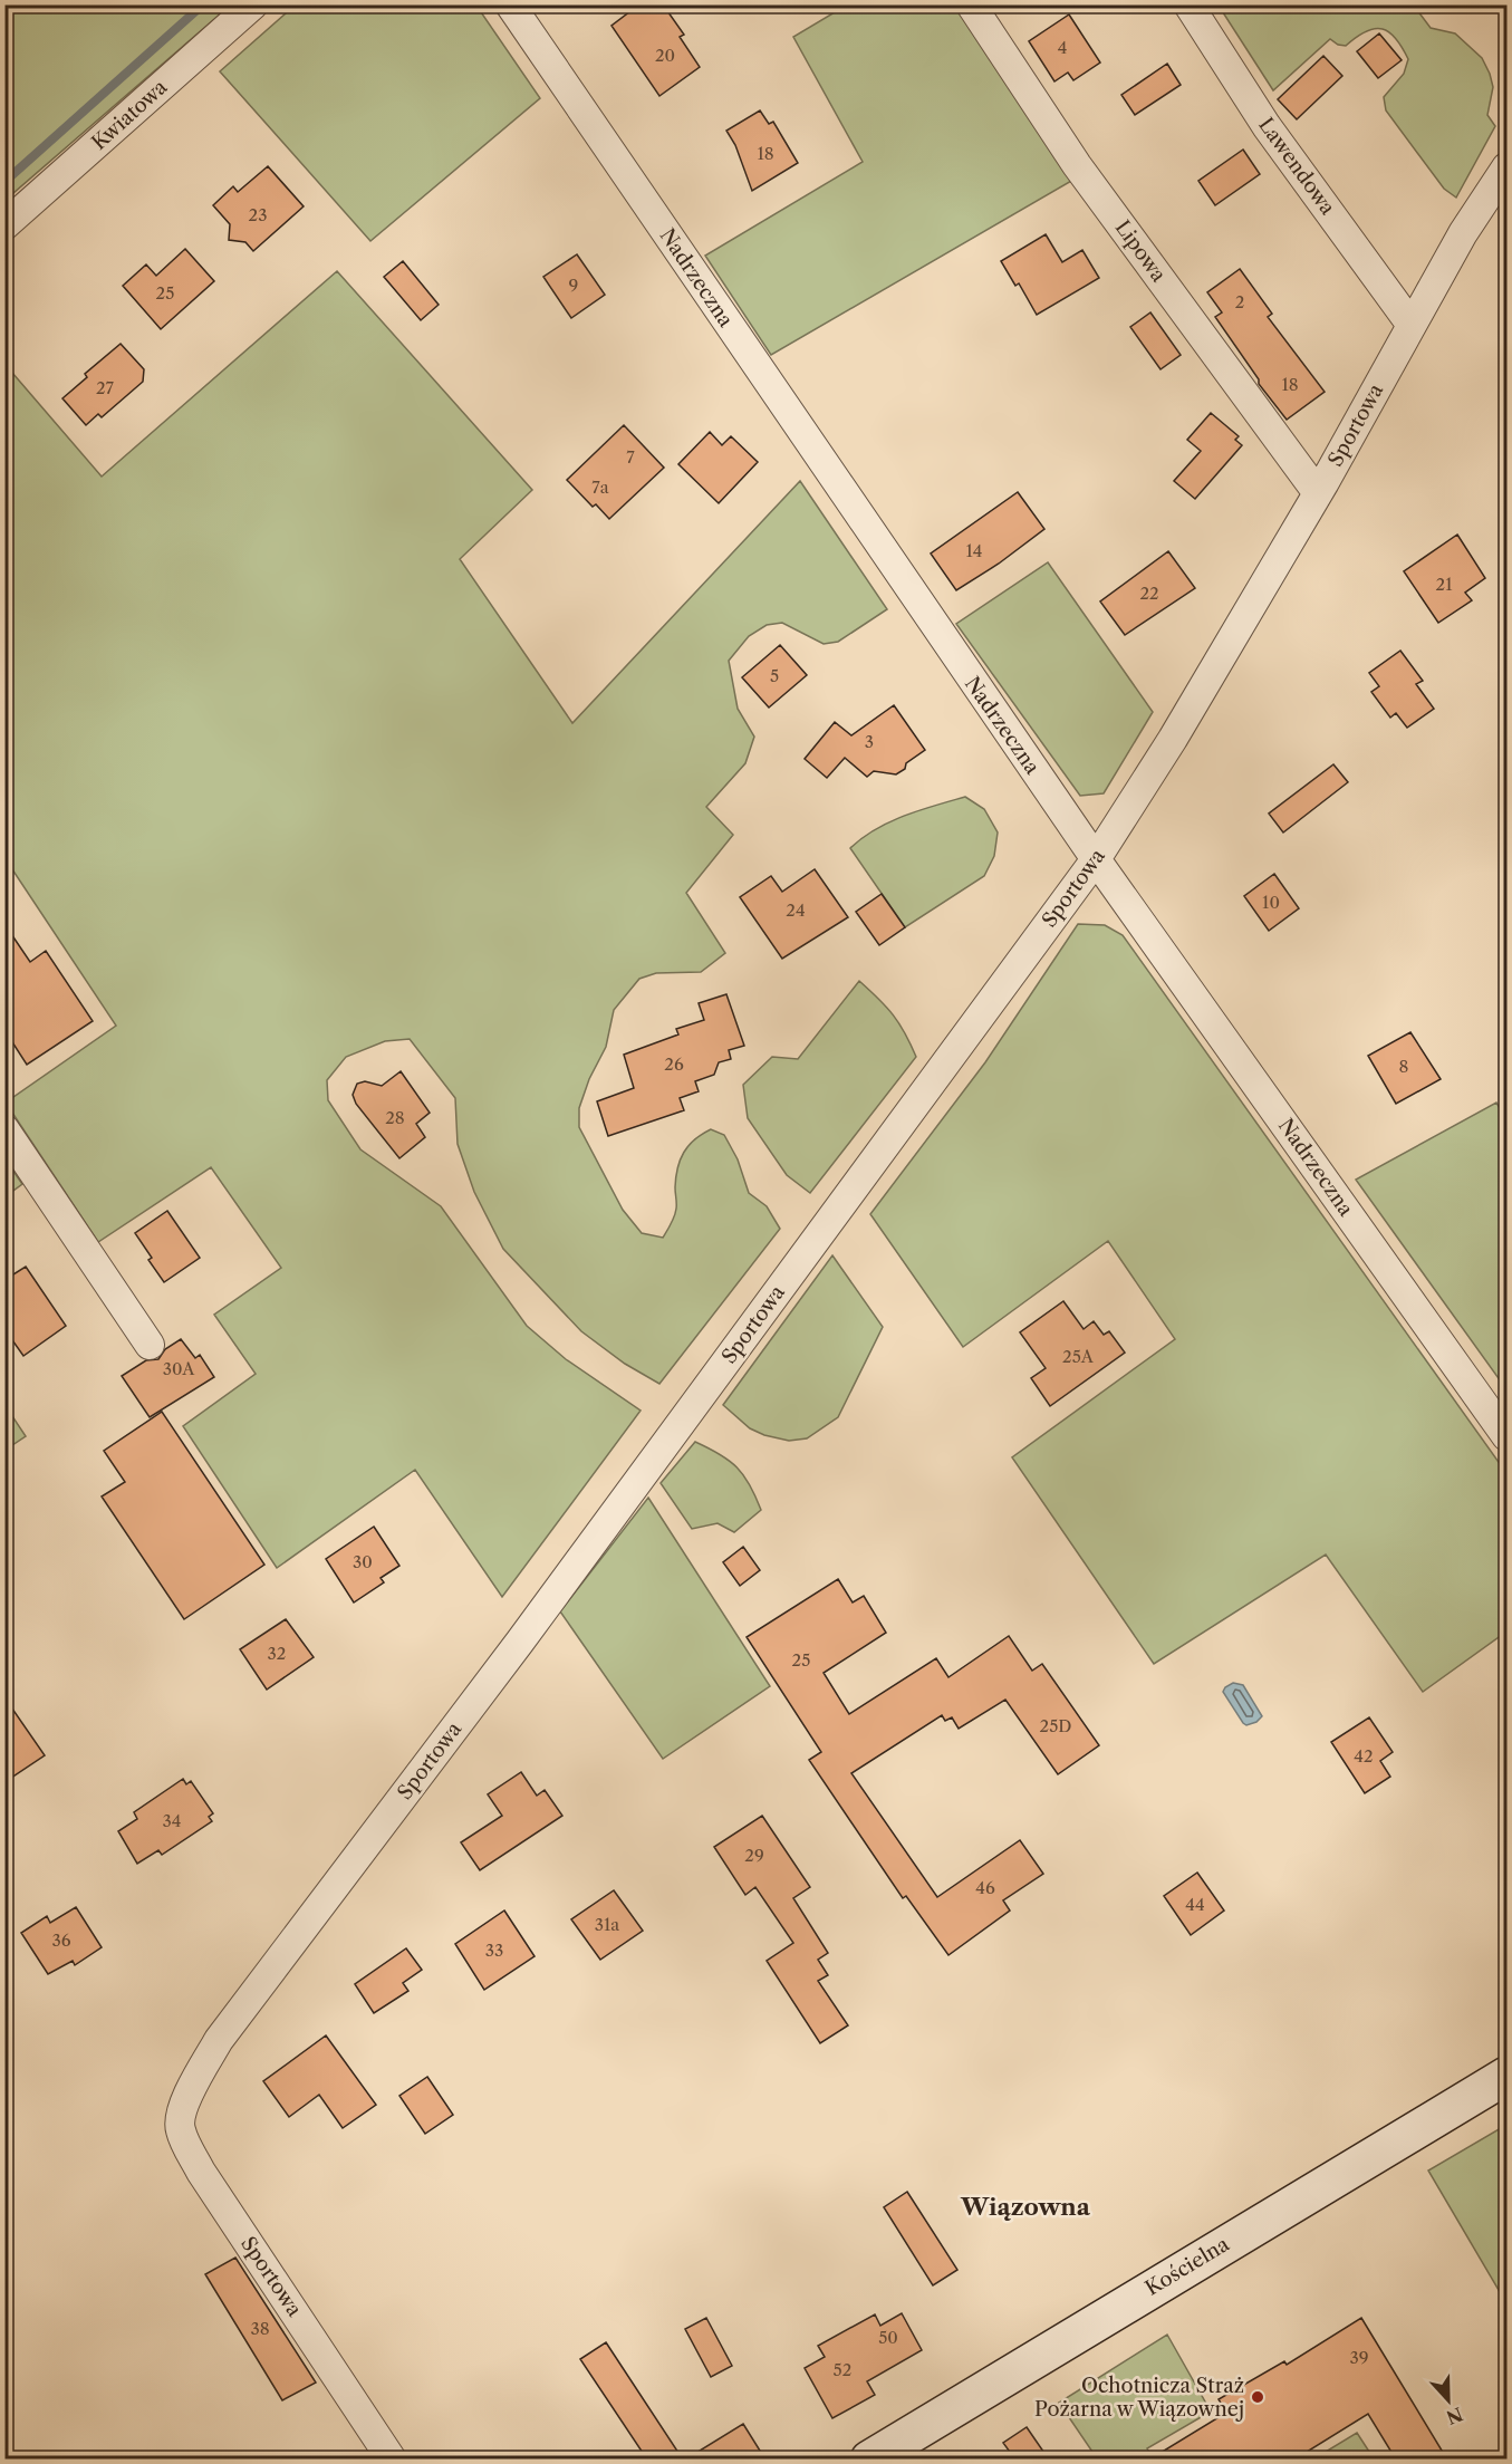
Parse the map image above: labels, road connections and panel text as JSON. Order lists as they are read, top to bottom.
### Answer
{
  "streets": {
    "street": [
      "Kwiatowa",
      "Lawendowa",
      "Lipowa",
      "Nadrzeczna",
      "Sportowa",
      "Kościelna"
    ]
  },
  "crossings": [
    ["Lawendowa", "Sportowa"],
    ["Lipowa", "Sportowa"],
    ["Nadrzeczna", "Sportowa"]
  ],
  "districts": ["Wiązowna"],
  "places": ["Ochotnicza Straż Pożarna w Wiązownej"],
  "house_numbers": [
    "4",
    "20",
    "18",
    "23",
    "9",
    "25",
    "2",
    "18",
    "27",
    "7",
    "7a",
    "14",
    "21",
    "22",
    "5",
    "3",
    "10",
    "24",
    "26",
    "8",
    "28",
    "25A",
    "30A",
    "30",
    "32",
    "25",
    "25D",
    "42",
    "34",
    "29",
    "46",
    "44",
    "31a",
    "36",
    "33",
    "38",
    "50",
    "39",
    "52"
  ],
  "north": "bottom"
}
